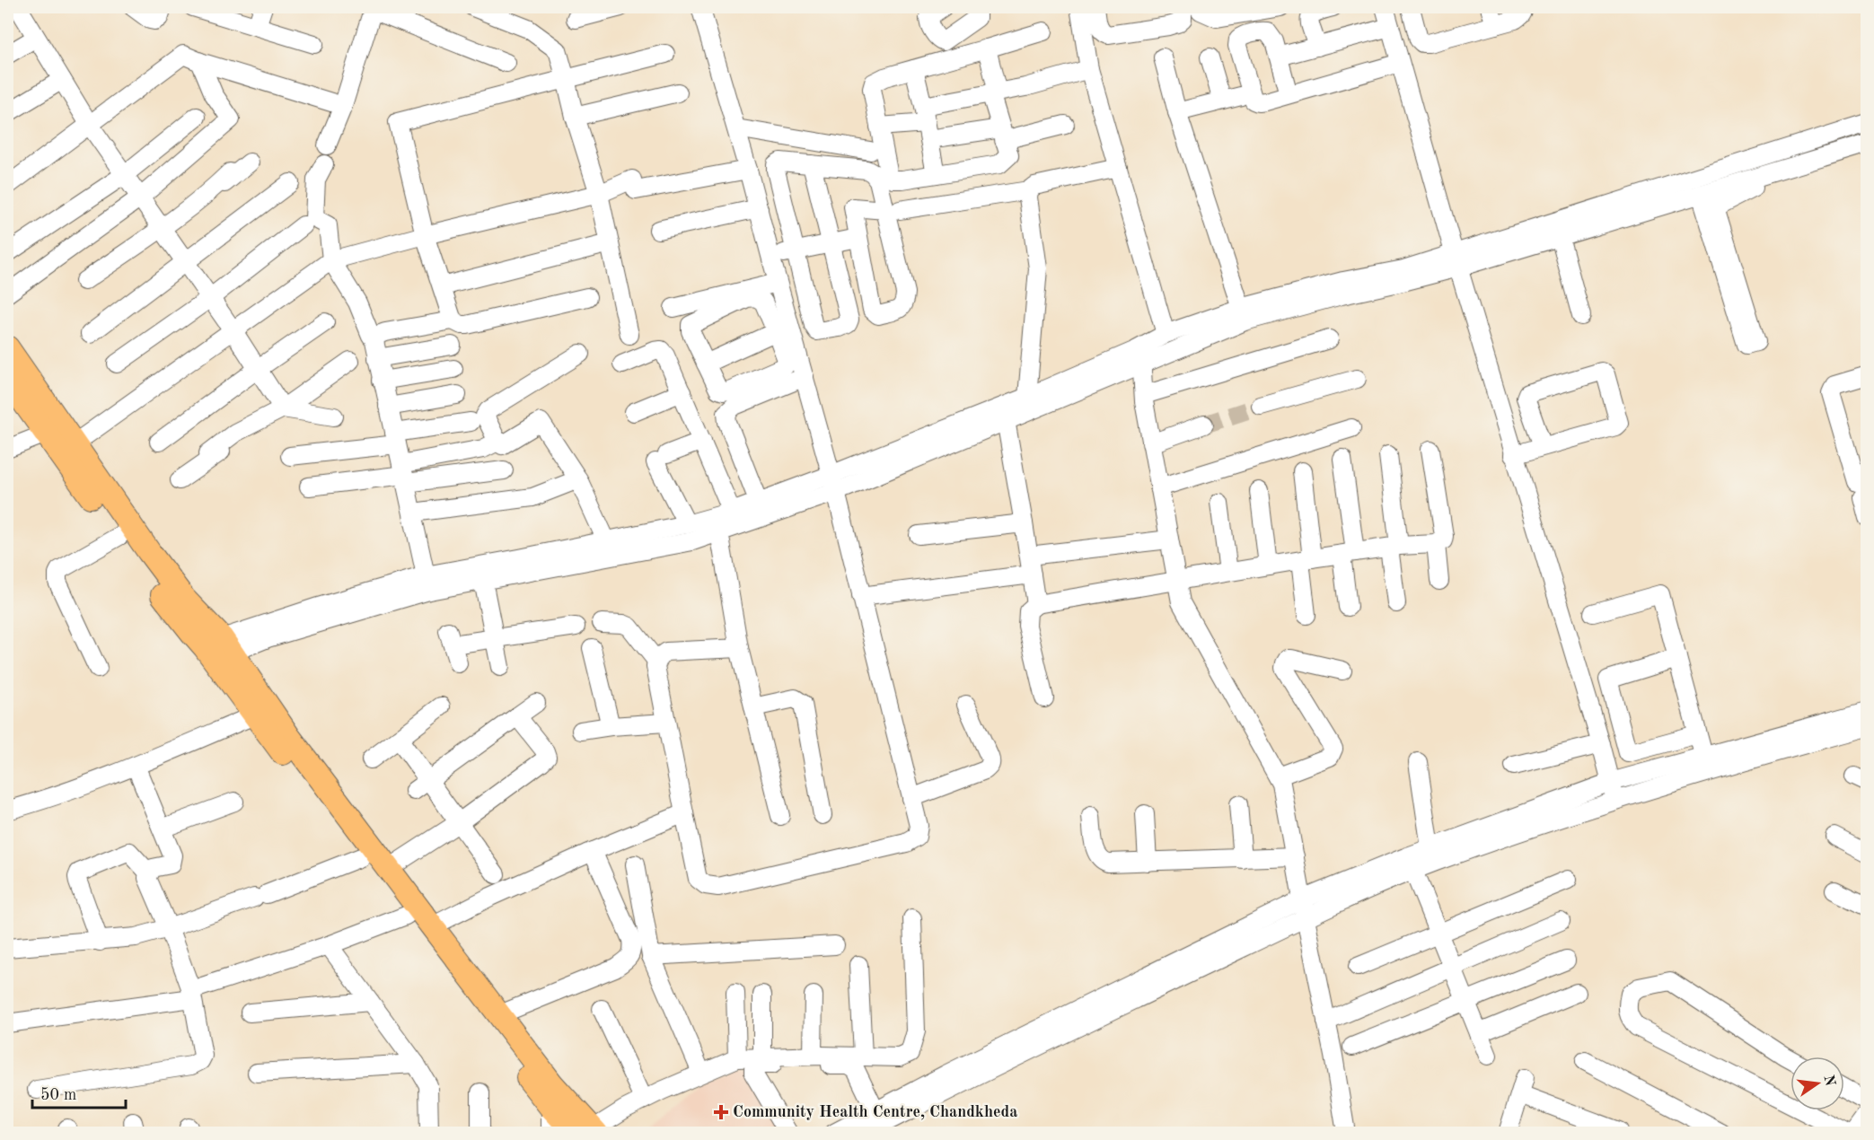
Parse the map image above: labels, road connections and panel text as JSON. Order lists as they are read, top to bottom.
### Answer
{
  "places": {
    "health": ["Community Health Centre, Chandkheda"]
  },
  "scale_bar": "50 m",
  "north": "right"
}
